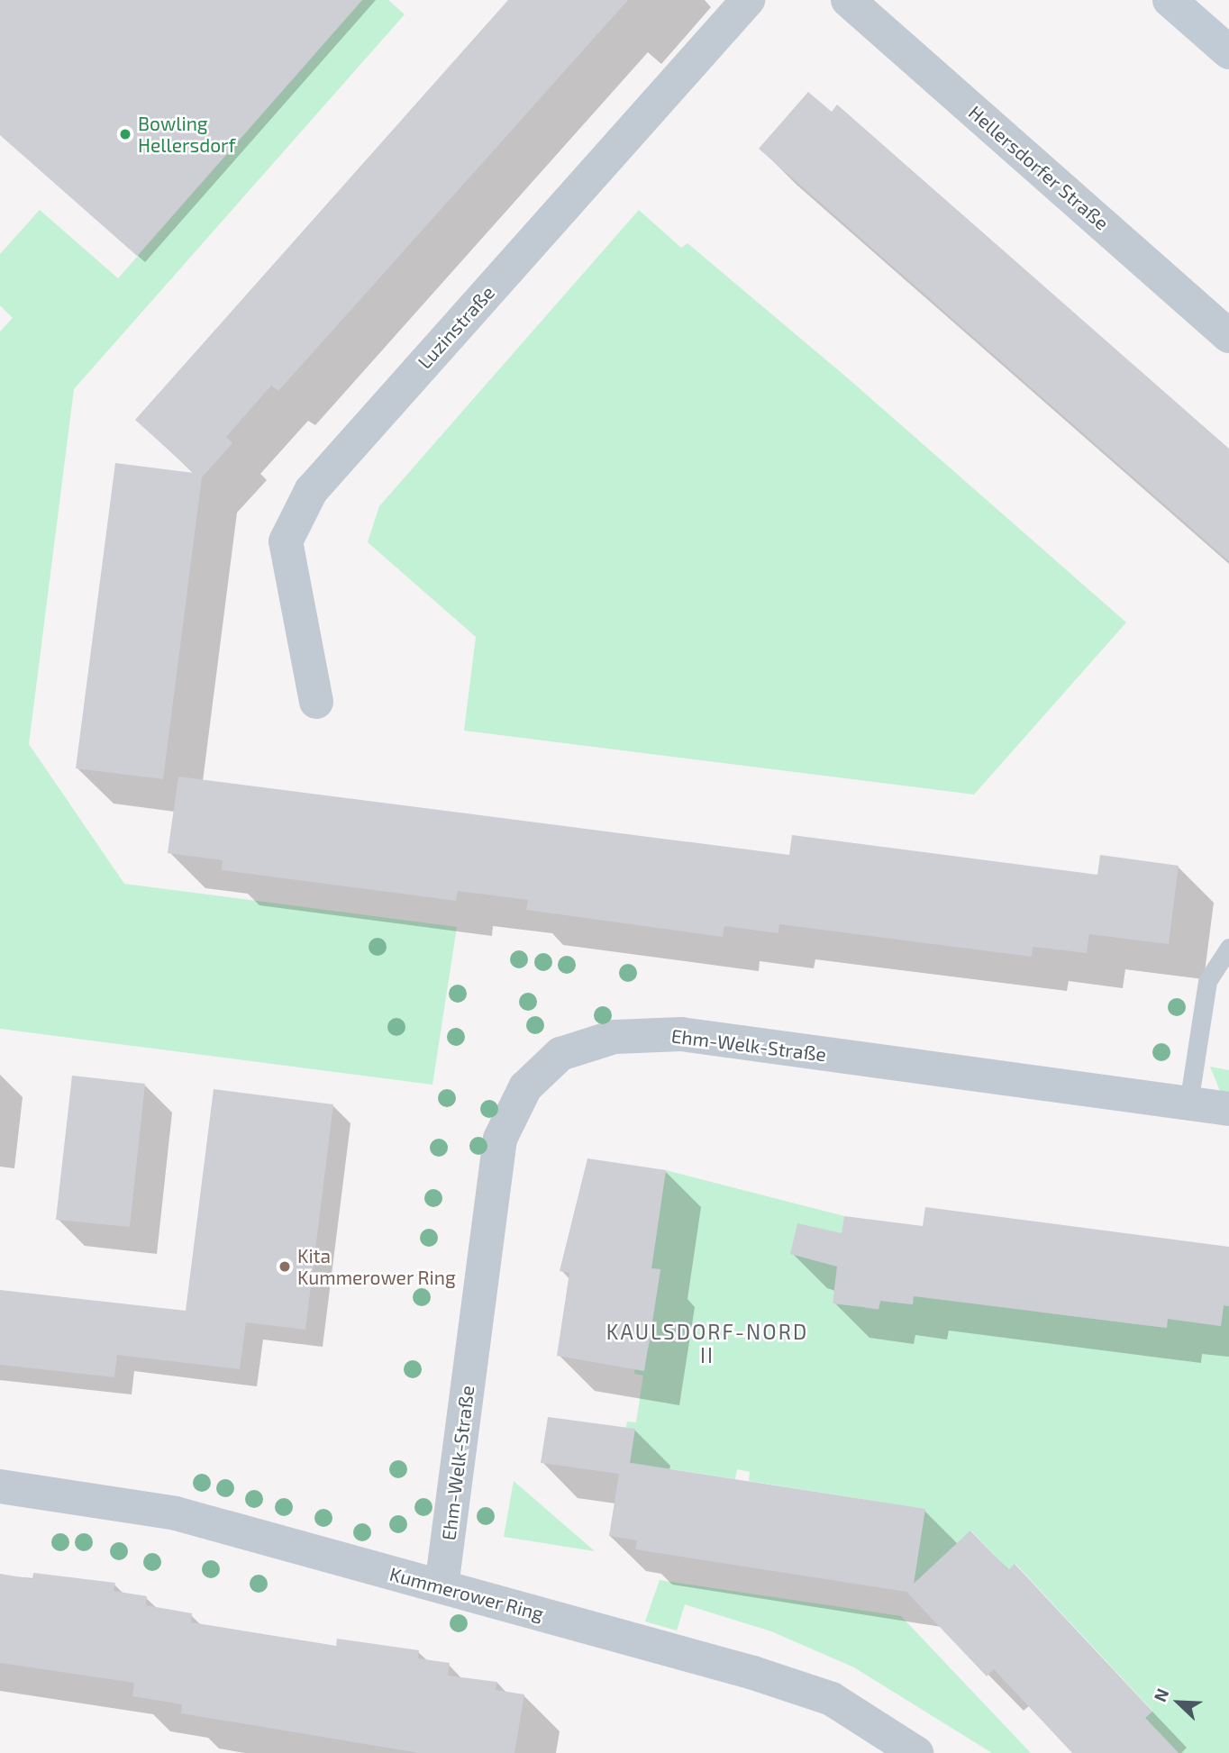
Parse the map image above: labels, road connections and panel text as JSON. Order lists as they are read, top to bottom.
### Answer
{
  "streets": {
    "street": [
      "Hellersdorfer Straße",
      "Luzinstraße",
      "Ehm-Welk-Straße",
      "Kummerower Ring"
    ]
  },
  "crossings": [
    ["Ehm-Welk-Straße", "Kummerower Ring"]
  ],
  "districts": ["KAULSDORF-NORD II"],
  "places": ["Bowling Hellersdorf", "Kita Kummerower Ring"],
  "north": "top left"
}
